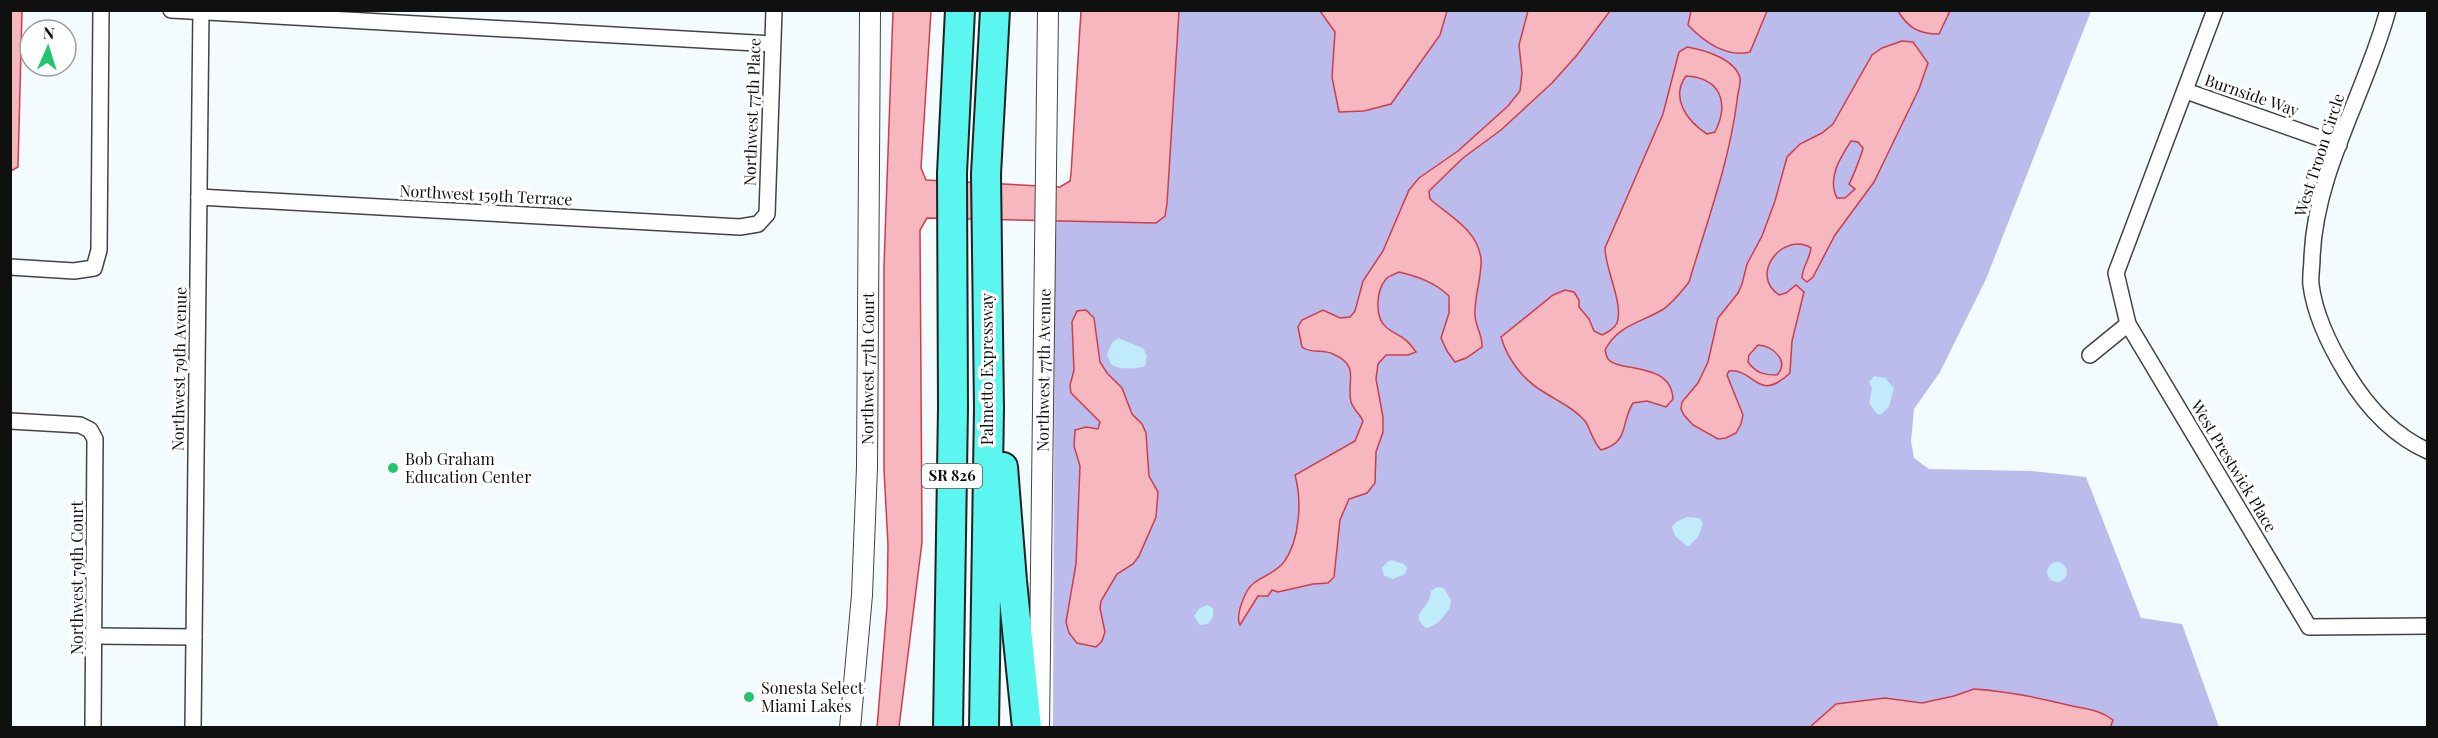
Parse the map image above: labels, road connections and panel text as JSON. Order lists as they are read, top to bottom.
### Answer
{
  "streets": {
    "highway": ["Palmetto Expressway", "SR 826"],
    "street": [
      "Burnside Way",
      "Northwest 77th Place",
      "West Troon Circle",
      "Northwest 159th Terrace",
      "Northwest 79th Avenue",
      "Northwest 77th Court",
      "Northwest 77th Avenue",
      "West Prestwick Place",
      "Northwest 79th Court"
    ]
  },
  "crossings": [
    ["Burnside Way", "West Troon Circle"],
    ["Burnside Way", "West Prestwick Place"],
    ["Northwest 77th Place", "Northwest 159th Terrace"],
    ["Northwest 159th Terrace", "Northwest 79th Avenue"]
  ],
  "places": ["Bob Graham Education Center", "Sonesta Select Miami Lakes"],
  "north": "top"
}
